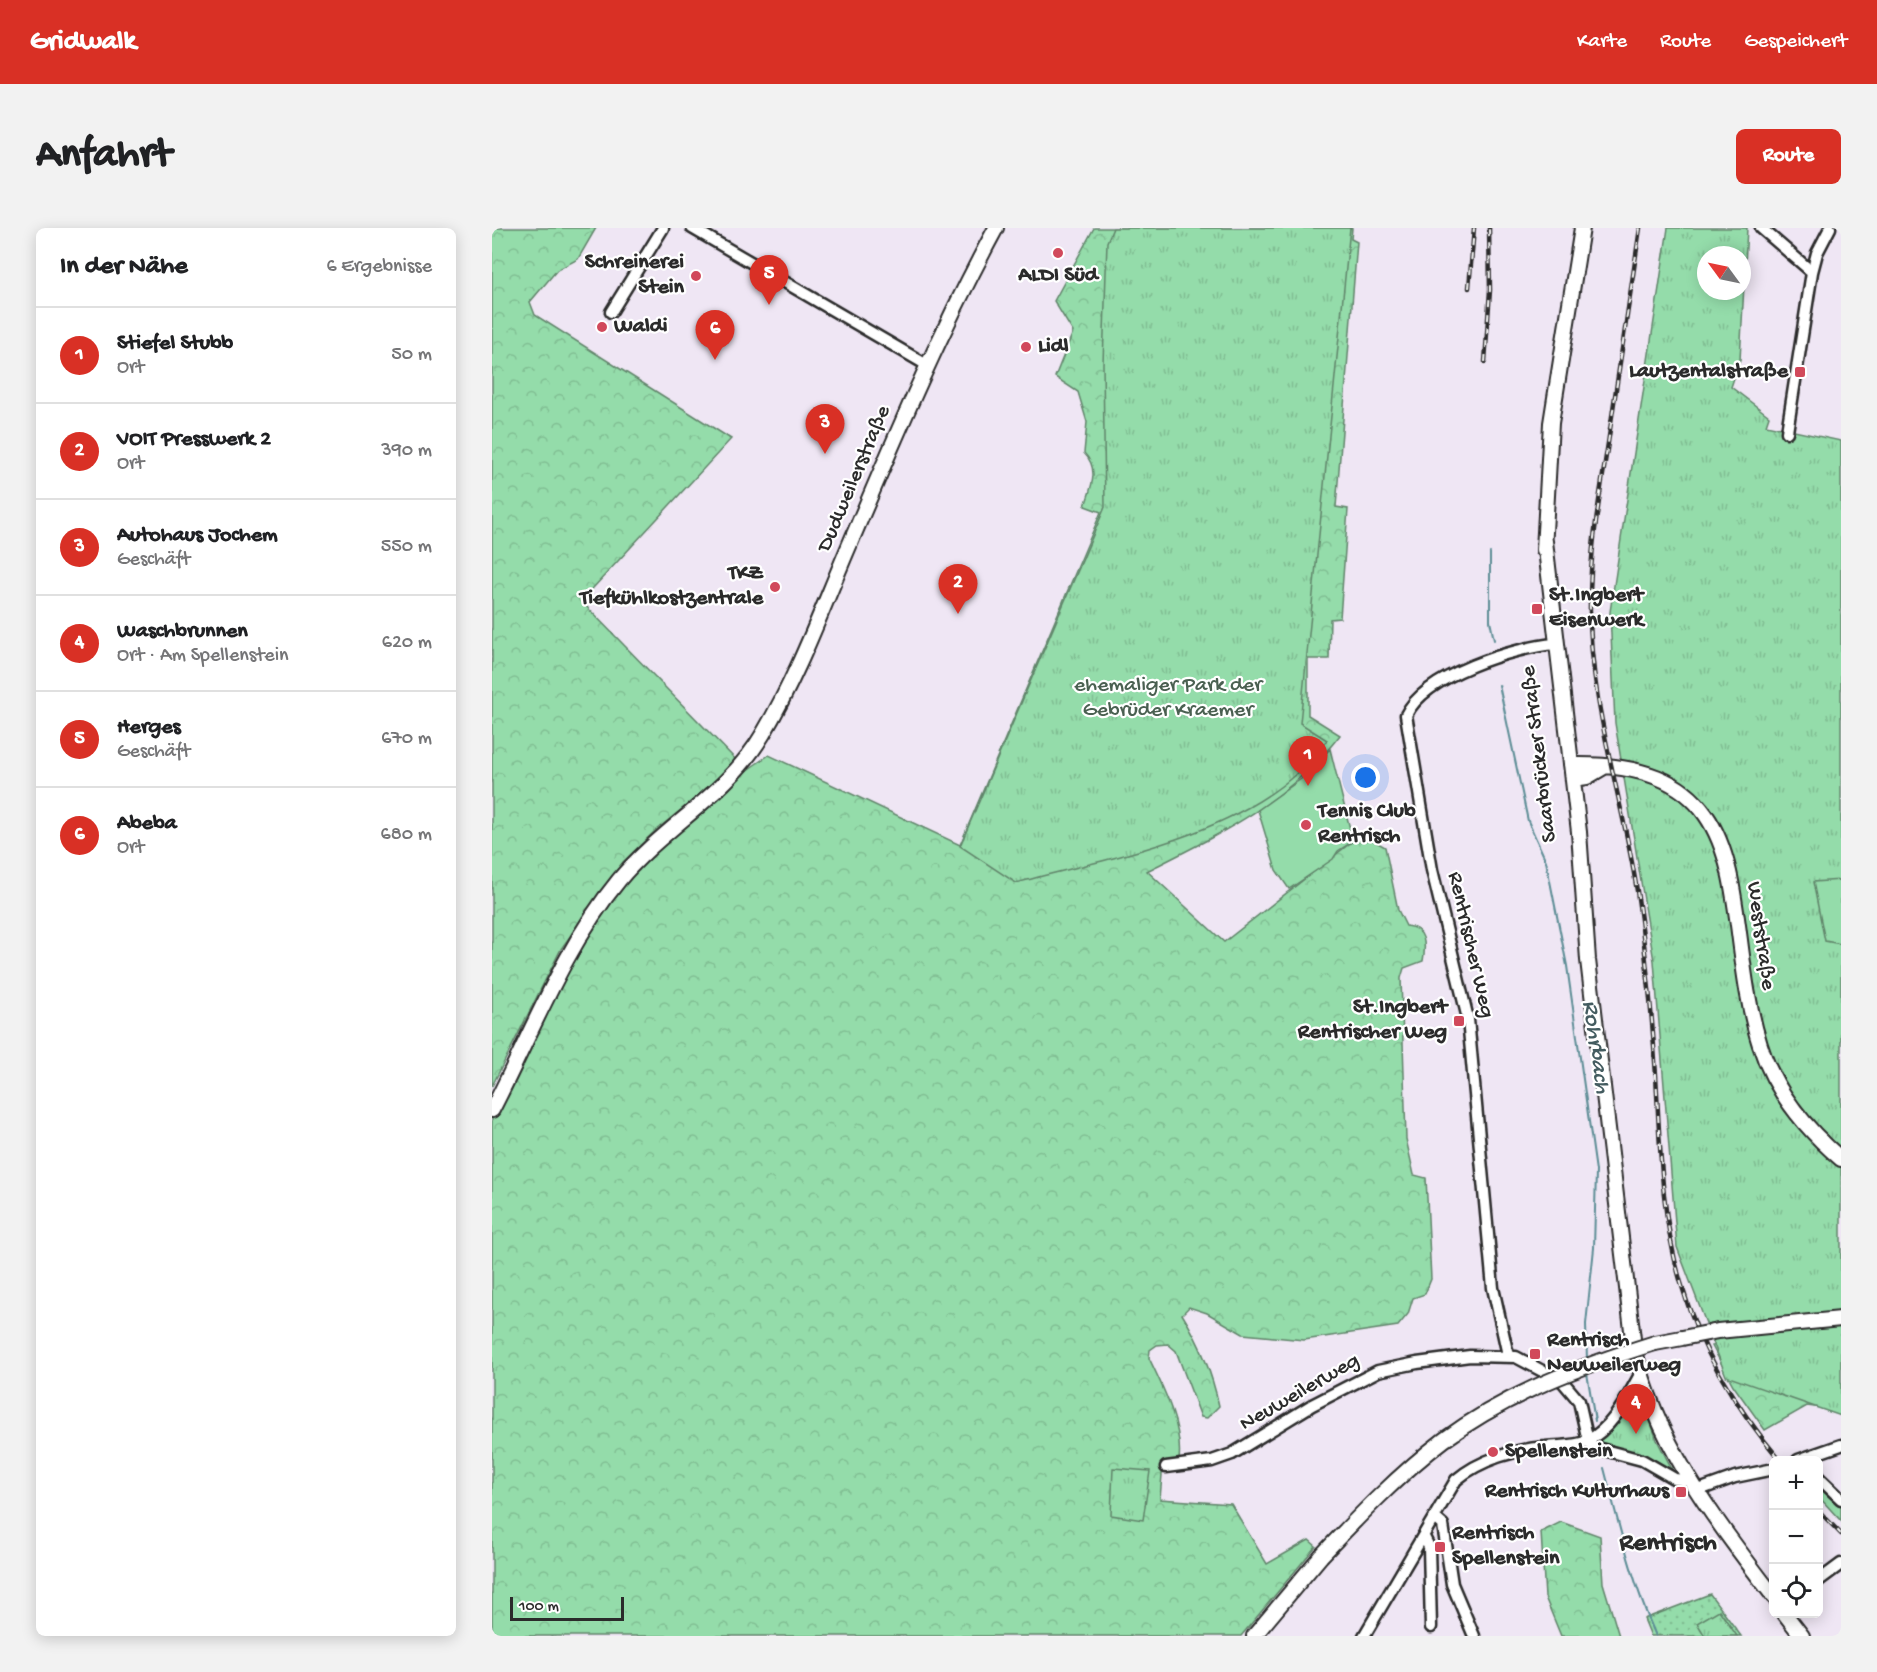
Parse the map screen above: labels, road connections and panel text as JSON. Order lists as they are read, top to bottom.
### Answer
{
  "streets": {
    "main road": ["Dudweilerstraße", "Saarbrücker Straße", "Weststraße"],
    "street": ["Rentrischer Weg", "Neuweilerweg"]
  },
  "crossings": [
    ["Saarbrücker Straße", "Weststraße"],
    ["Saarbrücker Straße", "Rentrischer Weg"],
    ["Rentrischer Weg", "Neuweilerweg"]
  ],
  "districts": ["Rentrisch"],
  "water": ["Rohrbach"],
  "parks": ["ehemaliger Park der Gebrüder Kraemer"],
  "places": {
    "other": [
      "ALDI Süd",
      "Schreinerei Stein",
      "Waldi",
      "Lidl",
      "TKZ Tiefkühlkostzentrale",
      "Tennis Club Rentrisch",
      "Spellenstein"
    ],
    "transit": [
      "Lautzentalstraße",
      "St.Ingbert Eisenwerk",
      "St.Ingbert Rentrischer Weg",
      "Rentrisch Neuweilerweg",
      "Rentrisch Kulturhaus",
      "Rentrisch Spellenstein"
    ]
  },
  "scale_bar": "100 m",
  "north": "top left",
  "page": {
    "header": "Gridwalk",
    "nav": ["Karte", "Route", "Gespeichert"],
    "buttons": "Route",
    "title": "Anfahrt",
    "heading": ["In der Nähe", "6 Ergebnisse"],
    "pins": [
      "5",
      "6",
      "3",
      "2",
      "1",
      "4"
    ],
    "list": [
      {
        "mark": "1",
        "name": "Stiefel Stubb",
        "note": "Ort",
        "value": "50 m"
      },
      {
        "mark": "2",
        "name": "VOIT Presswerk 2",
        "note": "Ort",
        "value": "390 m"
      },
      {
        "mark": "3",
        "name": "Autohaus Jochem",
        "note": "Geschäft",
        "value": "550 m"
      },
      {
        "mark": "4",
        "name": "Waschbrunnen",
        "note": "Ort · Am Spellenstein",
        "value": "620 m"
      },
      {
        "mark": "5",
        "name": "Herges",
        "note": "Geschäft",
        "value": "670 m"
      },
      {
        "mark": "6",
        "name": "Abeba",
        "note": "Ort",
        "value": "680 m"
      }
    ],
    "map_buttons": ["+", "−"],
    "scale": "100 m"
  }
}
